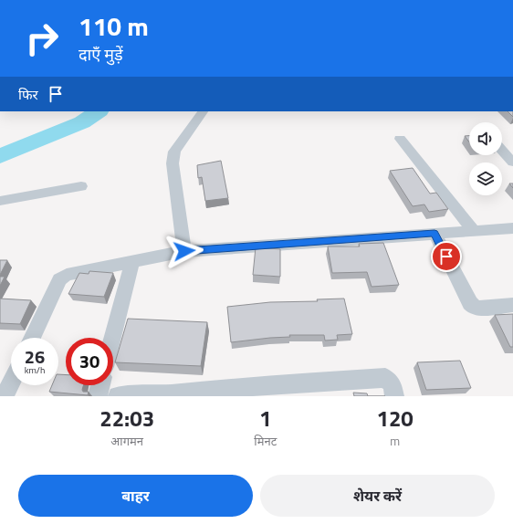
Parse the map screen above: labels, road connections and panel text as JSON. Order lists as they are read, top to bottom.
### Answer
{
  "page": {
    "turn": ["110 m", "दाएँ मुड़ें"],
    "then": "फिर",
    "speed": "26 km/h",
    "limit": "30",
    "eta": [
      "22:03",
      "आगमन",
      "1",
      "मिनट",
      "120",
      "m"
    ],
    "buttons": ["बाहर", "शेयर करें"]
  }
}
